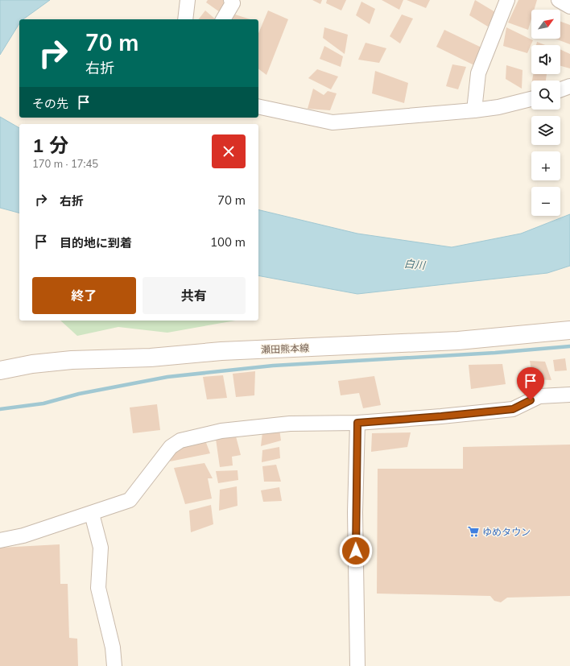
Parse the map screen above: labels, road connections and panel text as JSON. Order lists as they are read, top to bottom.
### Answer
{
  "streets": {
    "main road": ["瀬田熊本線"]
  },
  "water": ["白川"],
  "places": {
    "supermarket": ["ゆめタウン"]
  },
  "north": "top right",
  "page": {
    "map_buttons": ["+", "−"],
    "turn": ["70 m", "右折"],
    "then": "その先",
    "heading": ["1 分", "170 m · 17:45"],
    "list": [
      {
        "name": "右折",
        "value": "70 m"
      },
      {
        "name": "目的地に到着",
        "value": "100 m"
      }
    ],
    "buttons": ["終了", "共有"]
  }
}
